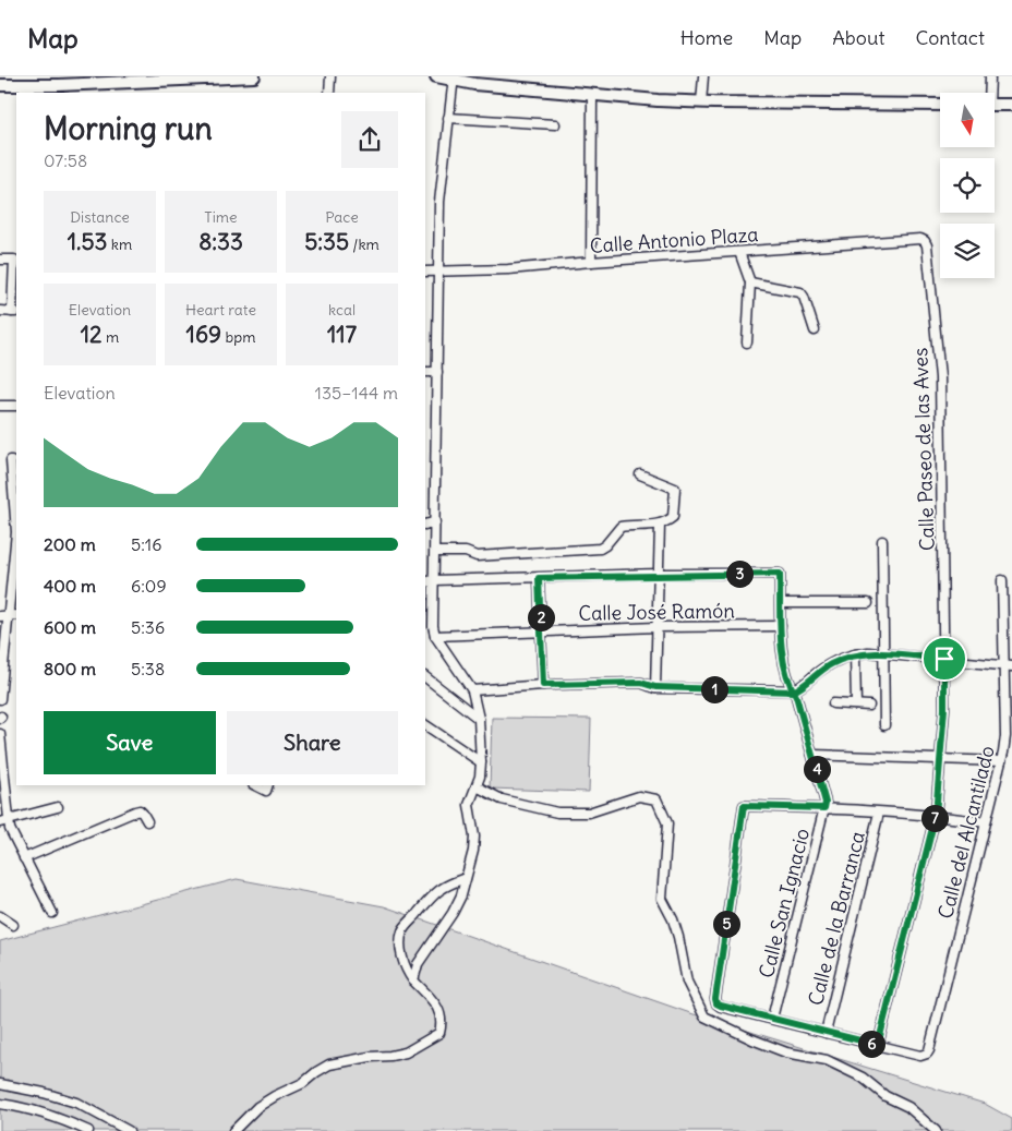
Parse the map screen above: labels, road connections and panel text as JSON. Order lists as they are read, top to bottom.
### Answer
{
  "streets": {
    "street": [
      "Calle Antonio Plaza",
      "Calle Paseo de las Aves",
      "Calle José Ramón",
      "Calle del Alcantilado",
      "Calle San Ignacio",
      "Calle de la Barranca"
    ]
  },
  "crossings": [
    ["Calle Antonio Plaza", "Calle Paseo de las Aves"],
    ["Calle Paseo de las Aves", "Calle del Alcantilado"],
    ["Calle José Ramón", "Calle San Ignacio"]
  ],
  "north": "bottom",
  "page": {
    "header": "Map",
    "nav": [
      "Home",
      "Map",
      "About",
      "Contact"
    ],
    "heading": ["Morning run", "07:58"],
    "stats": [
      ["Distance", "1.53 km"],
      ["Time", "8:33"],
      ["Pace", "5:35 /km"],
      ["Elevation", "12 m"],
      ["Heart rate", "169 bpm"],
      ["kcal", "117"]
    ],
    "chart": ["Elevation", "135–144 m"],
    "list": [
      {
        "name": "200 m",
        "note": "5:16"
      },
      {
        "name": "400 m",
        "note": "6:09"
      },
      {
        "name": "600 m",
        "note": "5:36"
      },
      {
        "name": "800 m",
        "note": "5:38"
      }
    ],
    "pins": [
      "3",
      "2",
      "1",
      "4",
      "7",
      "5",
      "6"
    ],
    "buttons": ["Save", "Share"]
  }
}
